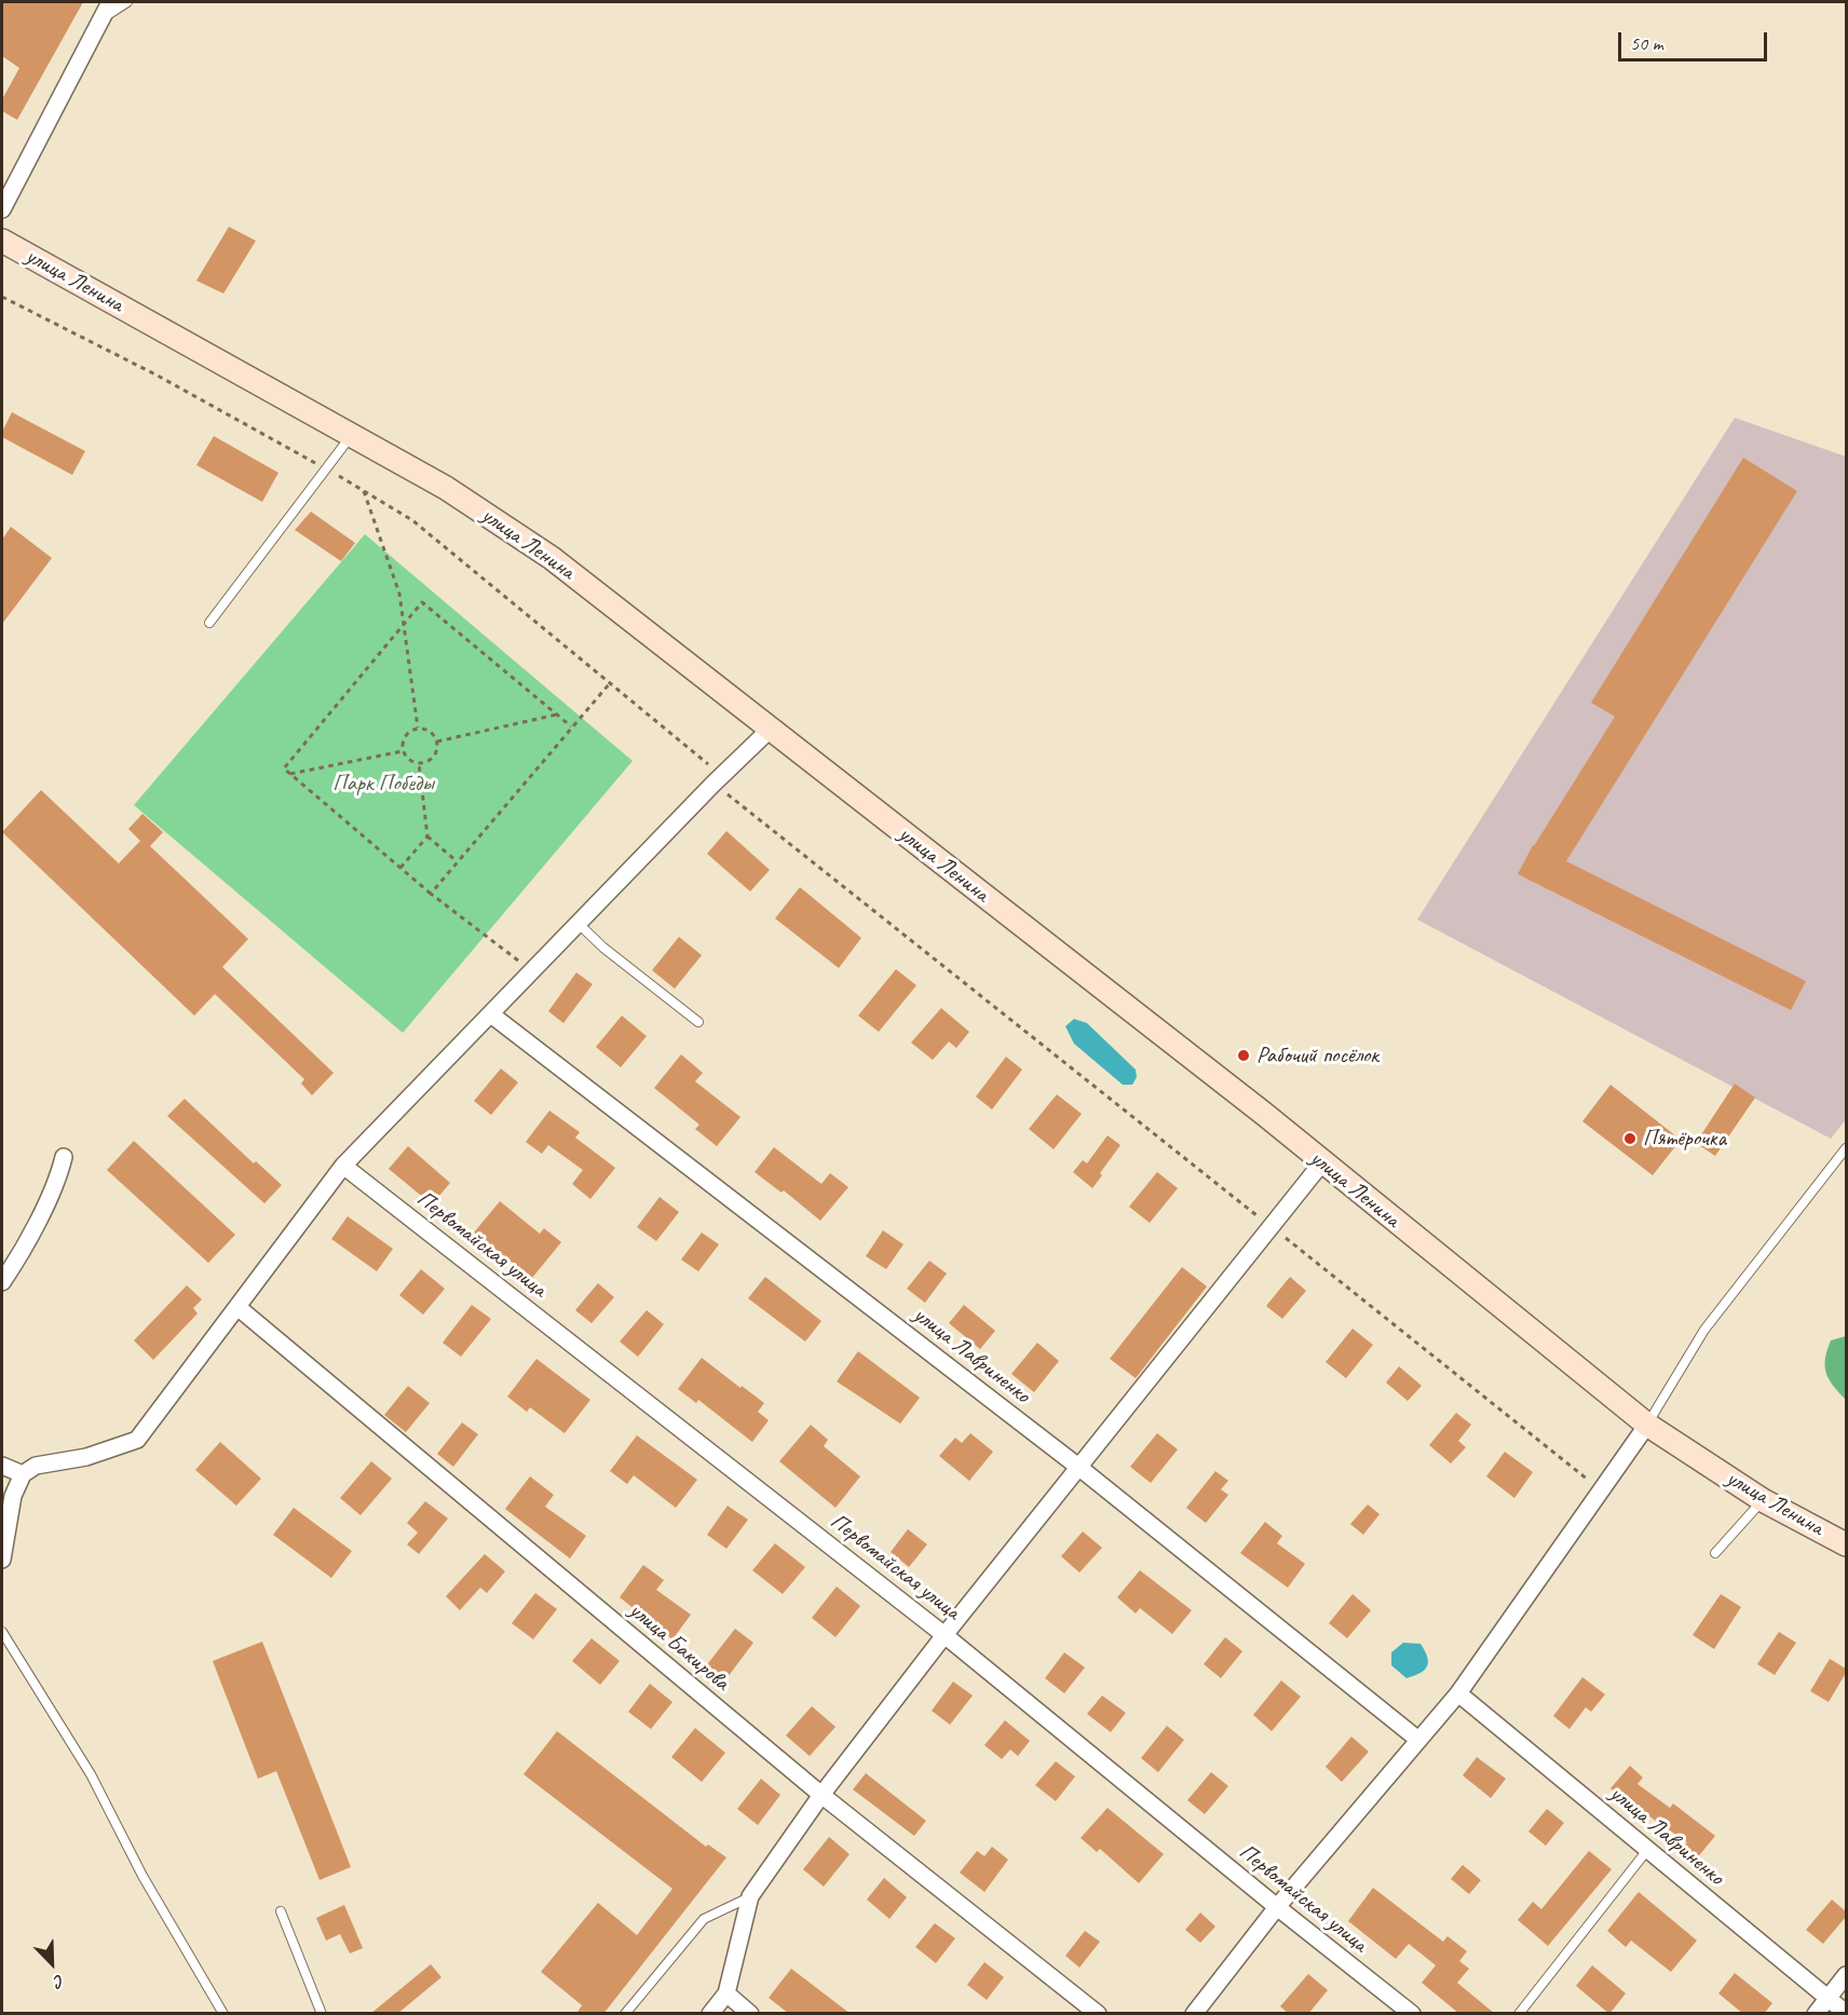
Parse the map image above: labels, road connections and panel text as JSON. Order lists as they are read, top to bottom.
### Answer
{
  "streets": {
    "main road": ["улица Ленина"],
    "street": ["Первомайская улица", "улица Лавриненко", "улица Бакирова"]
  },
  "parks": ["Парк Победы"],
  "places": ["Рабочий посёлок", "Пятёрочка"],
  "scale_bar": "50 m",
  "north": "bottom right"
}
